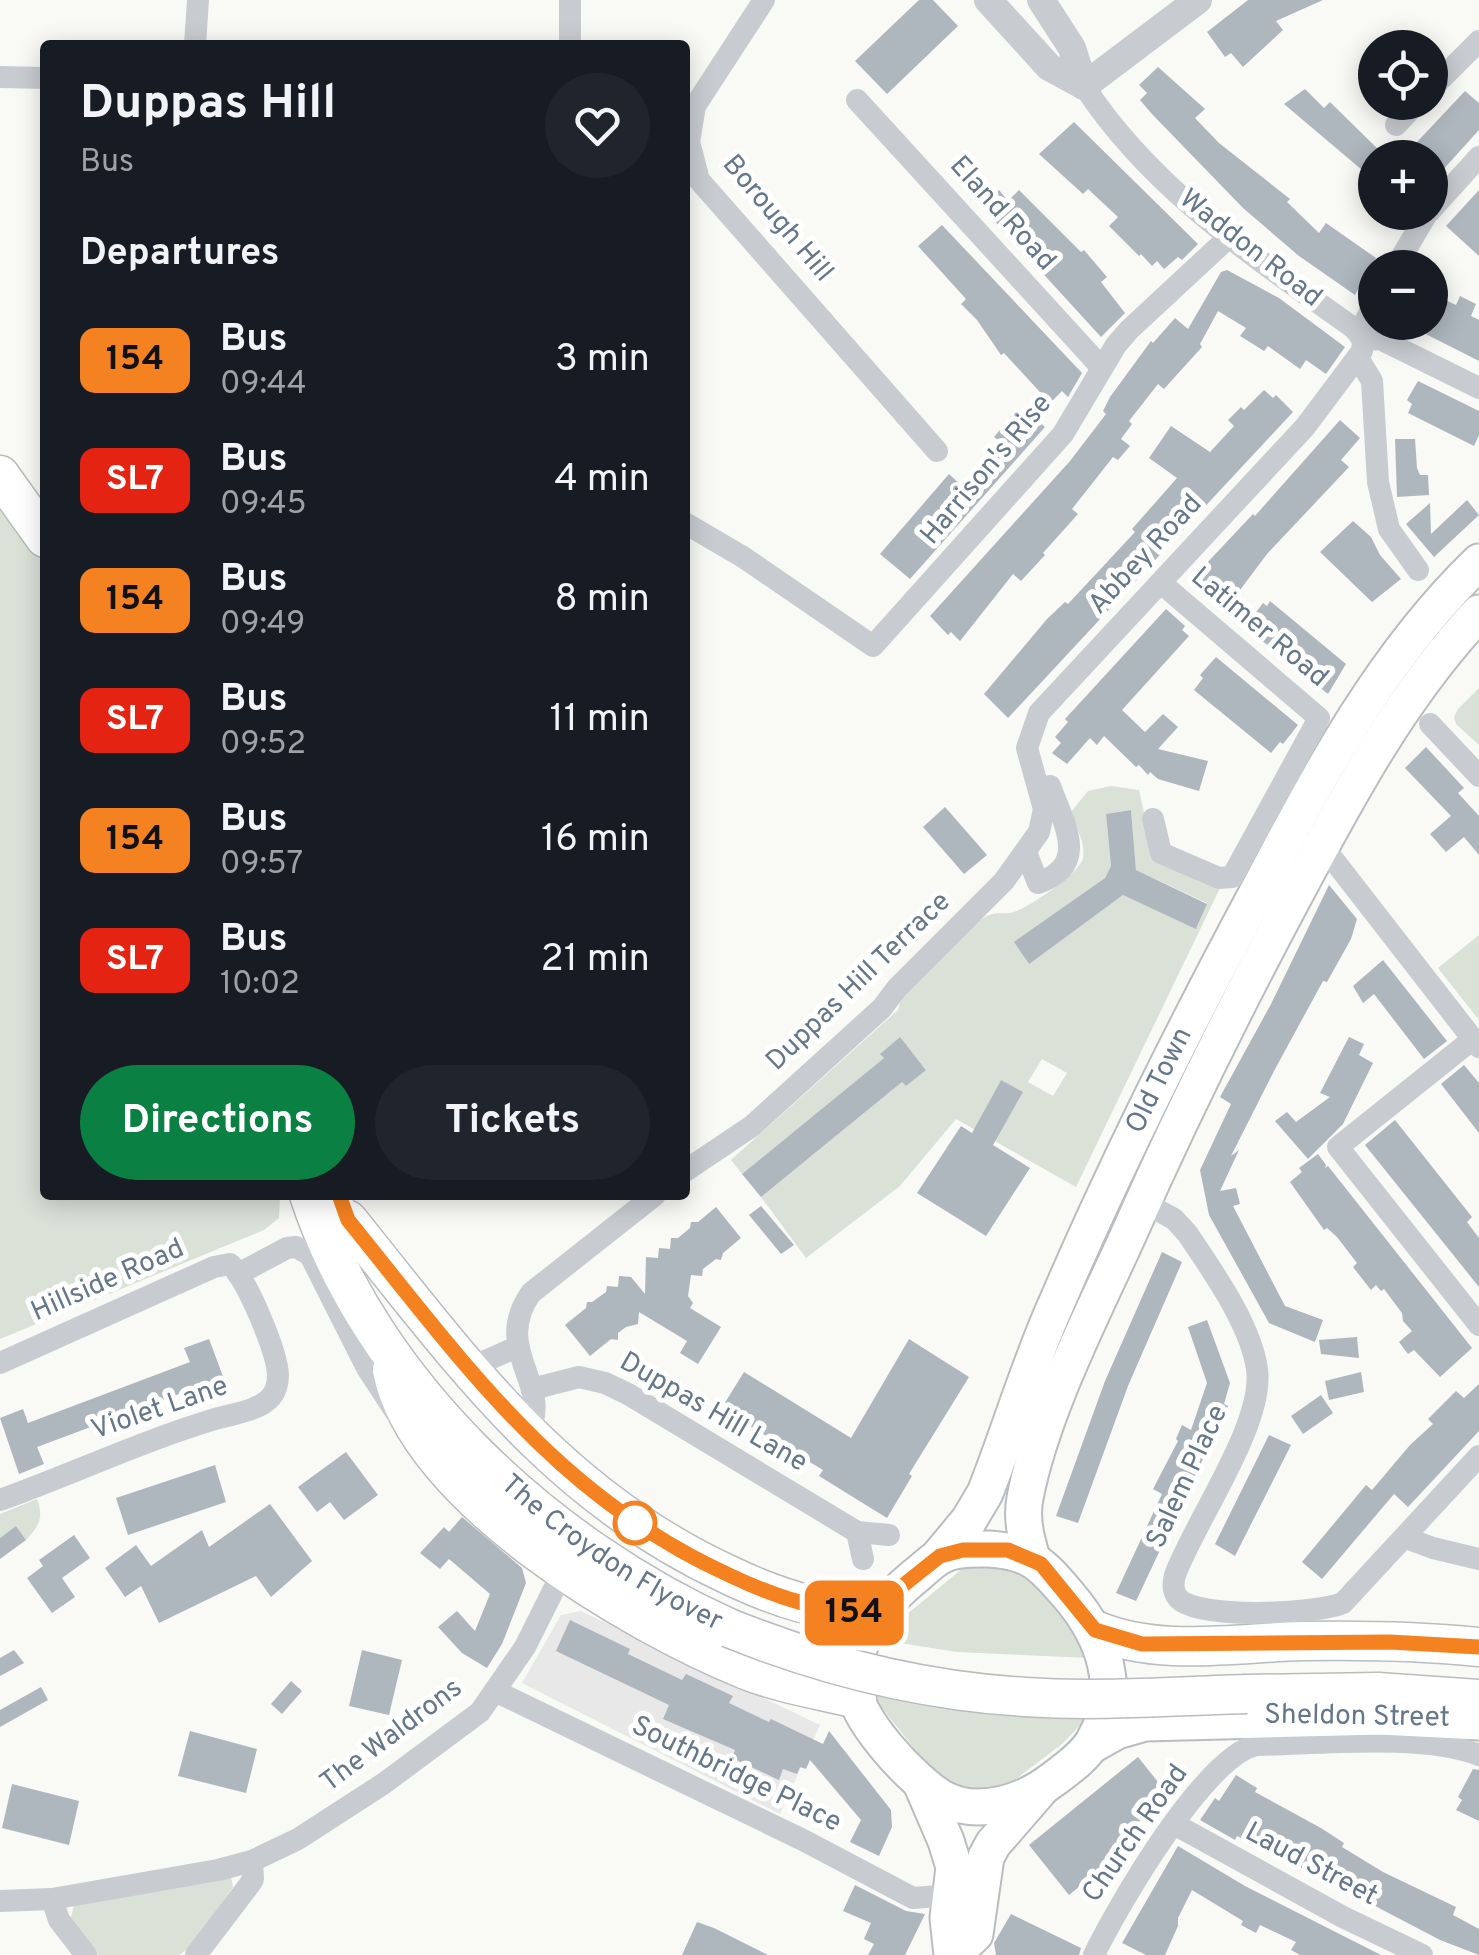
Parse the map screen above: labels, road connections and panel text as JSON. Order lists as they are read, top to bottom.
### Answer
{
  "streets": {
    "highway": ["The Croydon Flyover"],
    "main road": ["Old Town"],
    "street": [
      "Eland Road",
      "Borough Hill",
      "Waddon Road",
      "Harrison's Rise",
      "Abbey Road",
      "Latimer Road",
      "Duppas Hill Terrace",
      "Hillside Road",
      "Violet Lane",
      "Duppas Hill Lane",
      "Salem Place",
      "Sheldon Street",
      "The Waldrons",
      "Southbridge Place",
      "Church Road",
      "Laud Street"
    ]
  },
  "crossings": [
    ["Eland Road", "Harrison's Rise"],
    ["Waddon Road", "Harrison's Rise"],
    ["Waddon Road", "Abbey Road"],
    ["Abbey Road", "Latimer Road"],
    ["Abbey Road", "Duppas Hill Terrace"],
    ["Old Town", "Salem Place"],
    ["Hillside Road", "Violet Lane"],
    ["Sheldon Street", "Church Road"],
    ["The Waldrons", "Southbridge Place"],
    ["Church Road", "Laud Street"]
  ],
  "lines": ["bus line 154"],
  "page": {
    "on_map": "154",
    "map_buttons": ["+", "−"],
    "heading": [
      ["Duppas Hill", "Bus"],
      "Departures"
    ],
    "list": [
      {
        "mark": "154",
        "name": "Bus",
        "note": "09:44",
        "value": "3 min"
      },
      {
        "mark": "SL7",
        "name": "Bus",
        "note": "09:45",
        "value": "4 min"
      },
      {
        "mark": "154",
        "name": "Bus",
        "note": "09:49",
        "value": "8 min"
      },
      {
        "mark": "SL7",
        "name": "Bus",
        "note": "09:52",
        "value": "11 min"
      },
      {
        "mark": "154",
        "name": "Bus",
        "note": "09:57",
        "value": "16 min"
      },
      {
        "mark": "SL7",
        "name": "Bus",
        "note": "10:02",
        "value": "21 min"
      }
    ],
    "buttons": ["Directions", "Tickets"]
  }
}
